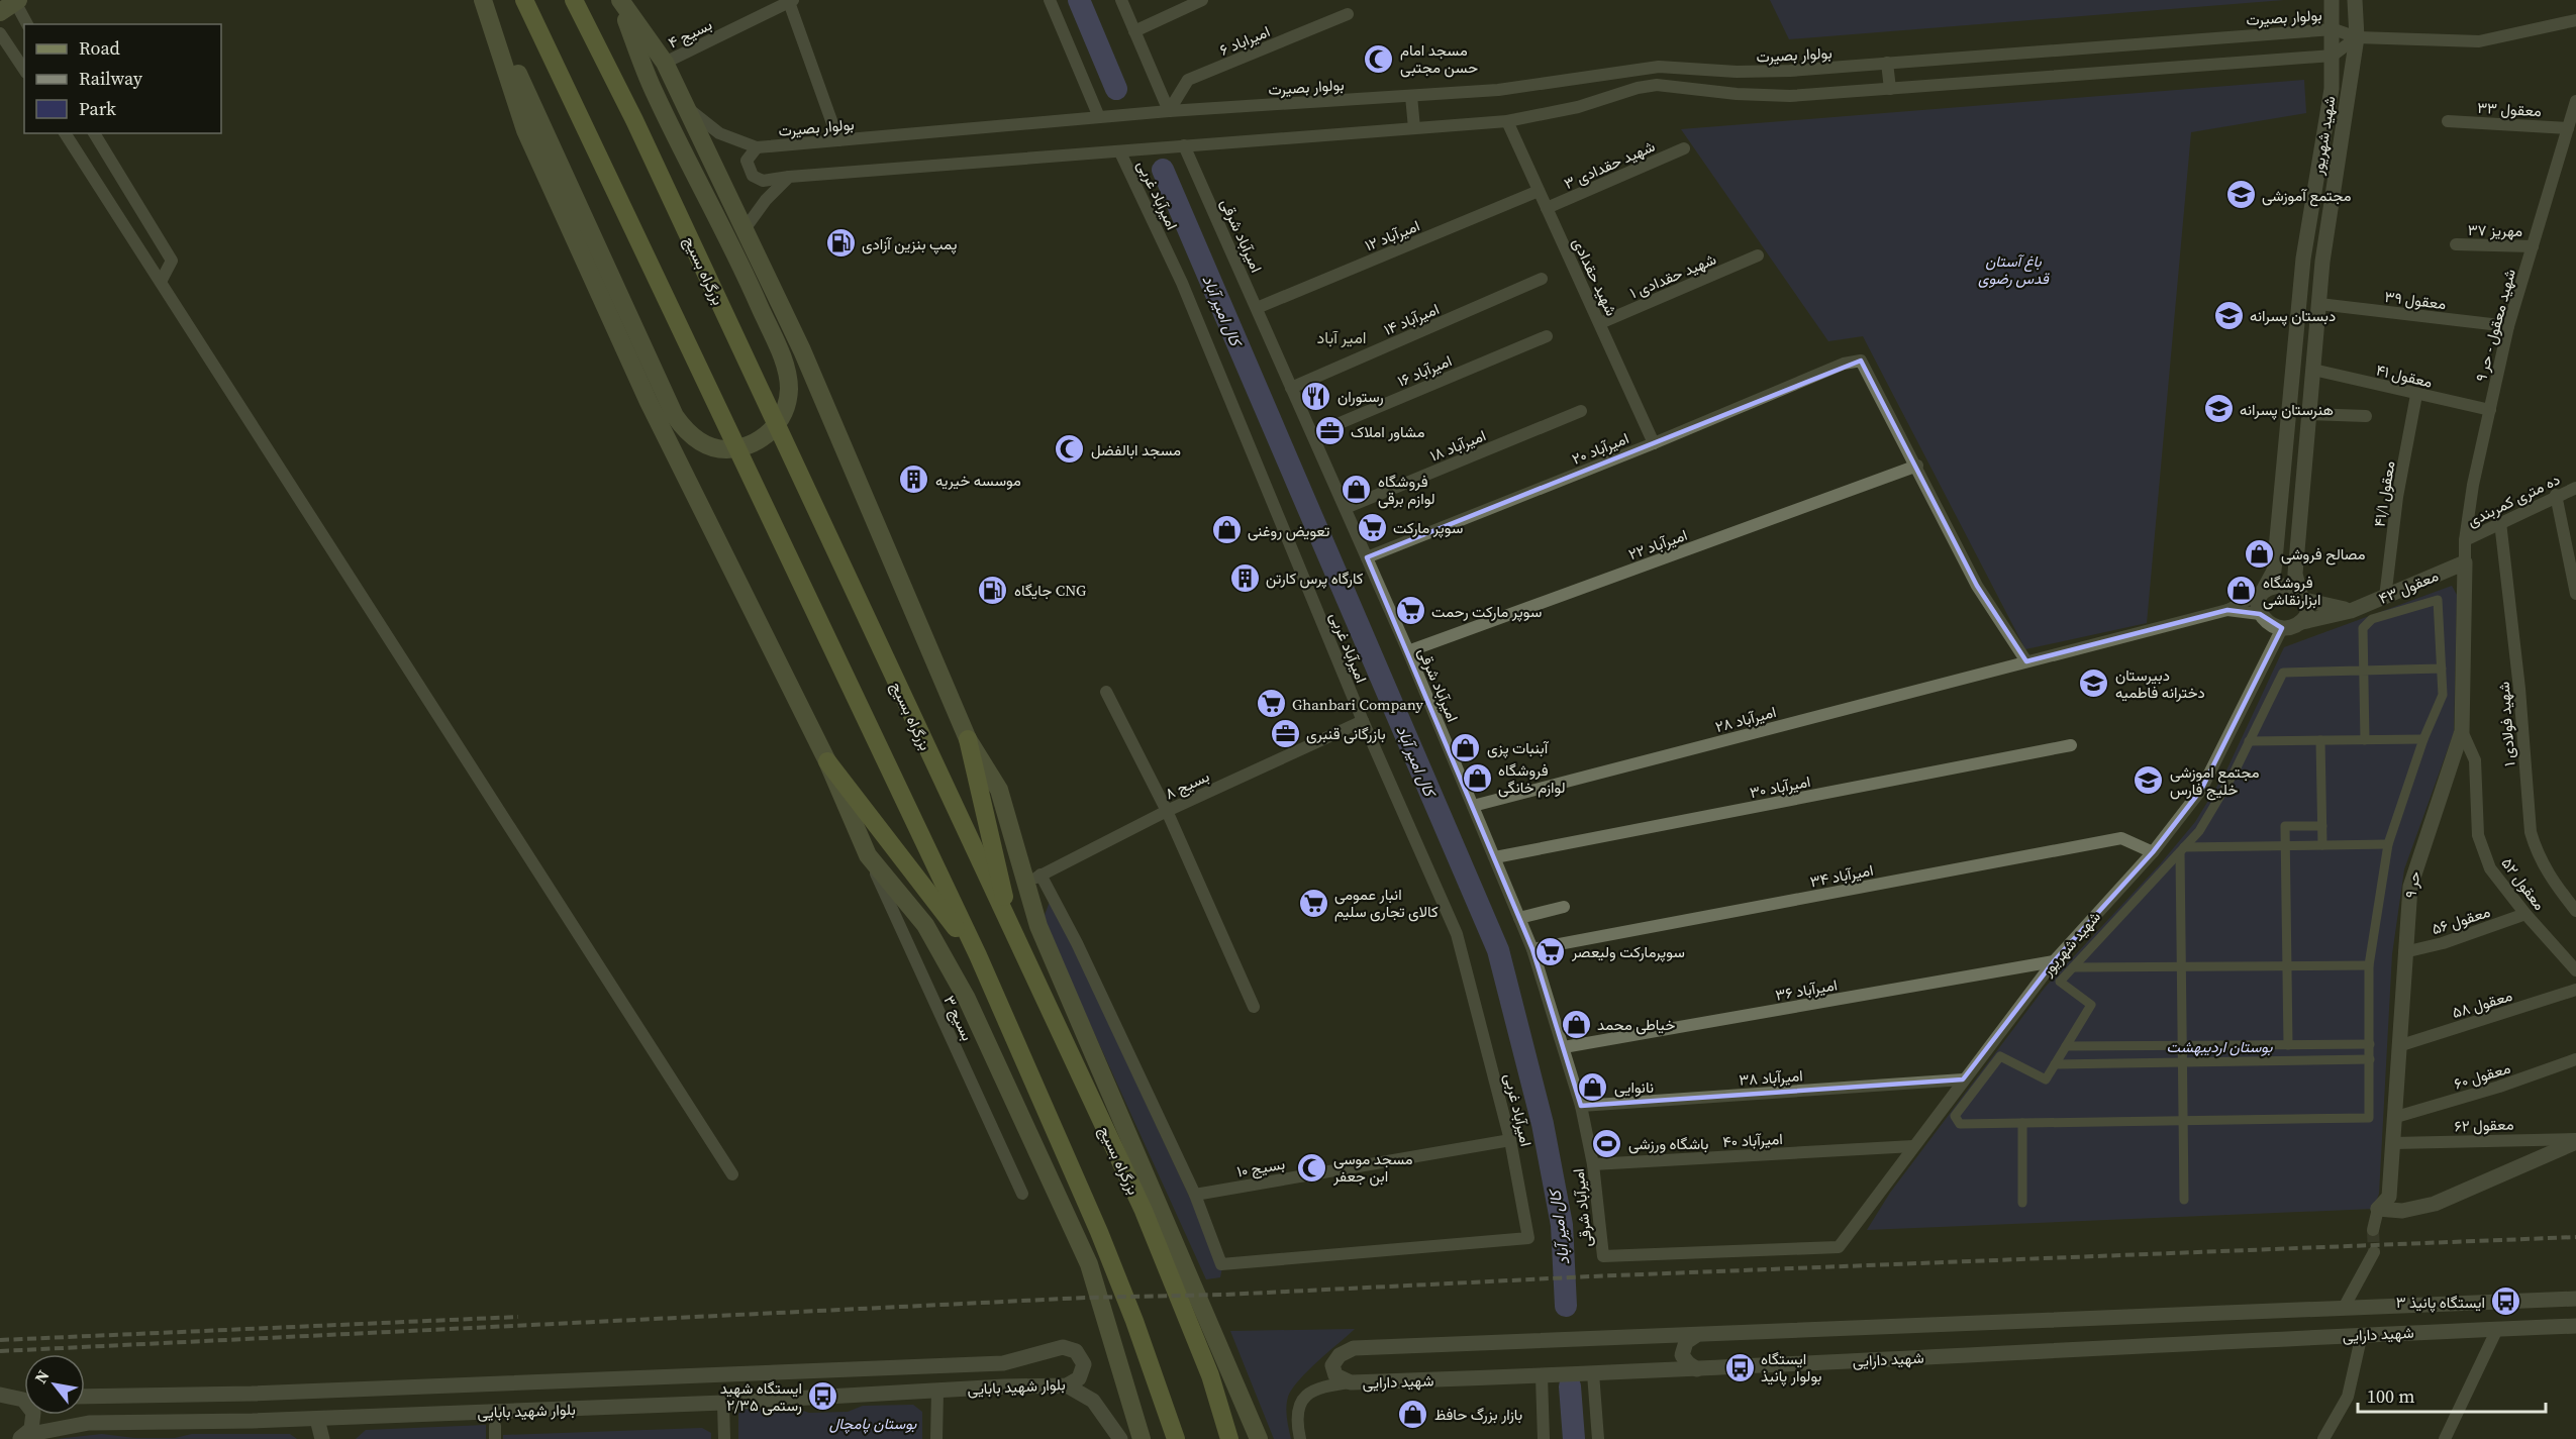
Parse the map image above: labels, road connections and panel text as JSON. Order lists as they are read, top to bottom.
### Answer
{
  "streets": {
    "highway": ["بزرگراه بسیج"],
    "street": [
      "بولوار بصیرت",
      "بسیج ۴",
      "امیراباد ۶",
      "معقول ۳۳",
      "شهید شهریور",
      "شهید حقدادی ۳",
      "امیرآباد غربی",
      "مهریز ۳۷",
      "امیرآباد شرقی",
      "امیرآباد ۱۲",
      "شهید حقدادی ۱",
      "شهید حقدادی",
      "معقول ۳۹",
      "امیرآباد ۱۴",
      "شهید معقول - حر ۹",
      "امیرآباد ۱۶",
      "معقول ۴۱",
      "امیرآباد ۱۸",
      "امیرآباد ۲۰",
      "معقول ۴۱/۱",
      "ده متری کمربندی",
      "امیرآباد ۲۲",
      "معقول ۴۳",
      "امیرآباد ۲۸",
      "شهید فولادی ۱",
      "بسیج ۸",
      "امیرآباد ۳۰",
      "امیرآباد ۳۴",
      "معقول ۵۲",
      "حر ۹",
      "معقول ۵۶",
      "امیرآباد ۳۶",
      "معقول ۵۸",
      "بسیج ۳",
      "معقول ۶۰",
      "امیرآباد ۳۸",
      "معقول ۶۲",
      "امیرآباد ۴۰",
      "بسیج ۱۰",
      "شهید دارایی",
      "بلوار شهید بابایی"
    ]
  },
  "crossings": [
    ["بولوار بصیرت", "امیراباد ۶"],
    ["بولوار بصیرت", "شهید شهریور"],
    ["معقول ۳۳", "شهید معقول - حر ۹"],
    ["شهید شهریور", "امیرآباد شرقی"],
    ["شهید شهریور", "معقول ۳۹"],
    ["شهید شهریور", "معقول ۴۱"],
    ["شهید شهریور", "معقول ۴۳"],
    ["شهید شهریور", "امیرآباد ۳۴"],
    ["شهید شهریور", "امیرآباد ۳۶"],
    ["شهید شهریور", "امیرآباد ۳۸"],
    ["شهید شهریور", "امیرآباد ۴۰"],
    ["شهید حقدادی ۳", "شهید حقدادی"],
    ["امیرآباد غربی", "بسیج ۸"],
    ["امیرآباد غربی", "بسیج ۱۰"],
    ["مهریز ۳۷", "شهید معقول - حر ۹"],
    ["امیرآباد شرقی", "امیرآباد ۱۲"],
    ["امیرآباد شرقی", "امیرآباد ۱۴"],
    ["امیرآباد شرقی", "امیرآباد ۱۶"],
    ["امیرآباد شرقی", "امیرآباد ۱۸"],
    ["امیرآباد شرقی", "امیرآباد ۲۰"],
    ["امیرآباد شرقی", "امیرآباد ۲۲"],
    ["امیرآباد شرقی", "امیرآباد ۲۸"],
    ["امیرآباد شرقی", "امیرآباد ۳۰"],
    ["امیرآباد شرقی", "امیرآباد ۳۴"],
    ["امیرآباد شرقی", "امیرآباد ۳۶"],
    ["امیرآباد شرقی", "امیرآباد ۳۸"],
    ["امیرآباد شرقی", "امیرآباد ۴۰"],
    ["امیرآباد ۱۲", "شهید حقدادی"],
    ["شهید حقدادی ۱", "شهید حقدادی"],
    ["شهید حقدادی", "امیرآباد ۲۰"],
    ["معقول ۳۹", "شهید معقول - حر ۹"],
    ["شهید معقول - حر ۹", "معقول ۴۱"],
    ["شهید معقول - حر ۹", "ده متری کمربندی"],
    ["شهید معقول - حر ۹", "معقول ۴۳"],
    ["شهید معقول - حر ۹", "حر ۹"],
    ["معقول ۴۱", "معقول ۴۱/۱"],
    ["امیرآباد ۲۰", "امیرآباد ۲۲"],
    ["معقول ۴۱/۱", "معقول ۴۳"],
    ["ده متری کمربندی", "شهید فولادی ۱"],
    ["معقول ۴۳", "حر ۹"],
    ["معقول ۵۲", "حر ۹"],
    ["معقول ۵۲", "معقول ۵۶"],
    ["حر ۹", "معقول ۵۶"],
    ["حر ۹", "معقول ۵۸"],
    ["حر ۹", "معقول ۶۰"],
    ["حر ۹", "معقول ۶۲"]
  ],
  "districts": ["امیر آباد"],
  "water": ["کال امیر آباد"],
  "parks": ["باغ آستان قدس رضوی", "بوستان اردیبهشت", "بوستان پامچال"],
  "places": {
    "mosque": ["مسجد امام حسن مجتبی", "مسجد ابالفضل", "مسجد موسی ابن جعفر"],
    "school or university": [
      "مجتمع آموزشی",
      "دبستان پسرانه",
      "هنرستان پسرانه",
      "دبیرستان دخترانه فاطمیه",
      "مجتمع اموزشی خلیج فارس"
    ],
    "fuel station": ["پمپ بنزین آزادی", "جایگاه CNG"],
    "restaurant": ["رستوران"],
    "office": ["مشاور املاک", "بازرگانی قنبری"],
    "building": ["موسسه خیریه", "کارگاه پرس کارتن"],
    "shop": [
      "فروشگاه لوازم برقی",
      "تعویض روغنی",
      "مصالح فروشی",
      "فروشگاه ابزارنقاشی",
      "آبنبات پزی",
      "فروشگاه لوازم خانگی",
      "خیاطی محمد",
      "نانوایی",
      "بازار بزرگ حافظ"
    ],
    "supermarket": [
      "سوپر مارکت",
      "سوپر مارکت رحمت",
      "Ghanbari Company",
      "انبار عمومی کالای تجاری سلیم",
      "سوپرمارکت ولیعصر"
    ],
    "sports": ["باشگاه ورزشی"],
    "bus stop": ["ایستگاه پانیذ ۳", "ایستگاه بولوار پانیذ", "ایستگاه شهید رستمی ۲/۳۵"]
  },
  "legend": ["Road", "Railway", "Park"],
  "scale_bar": "100 m",
  "north": "top left"
}
